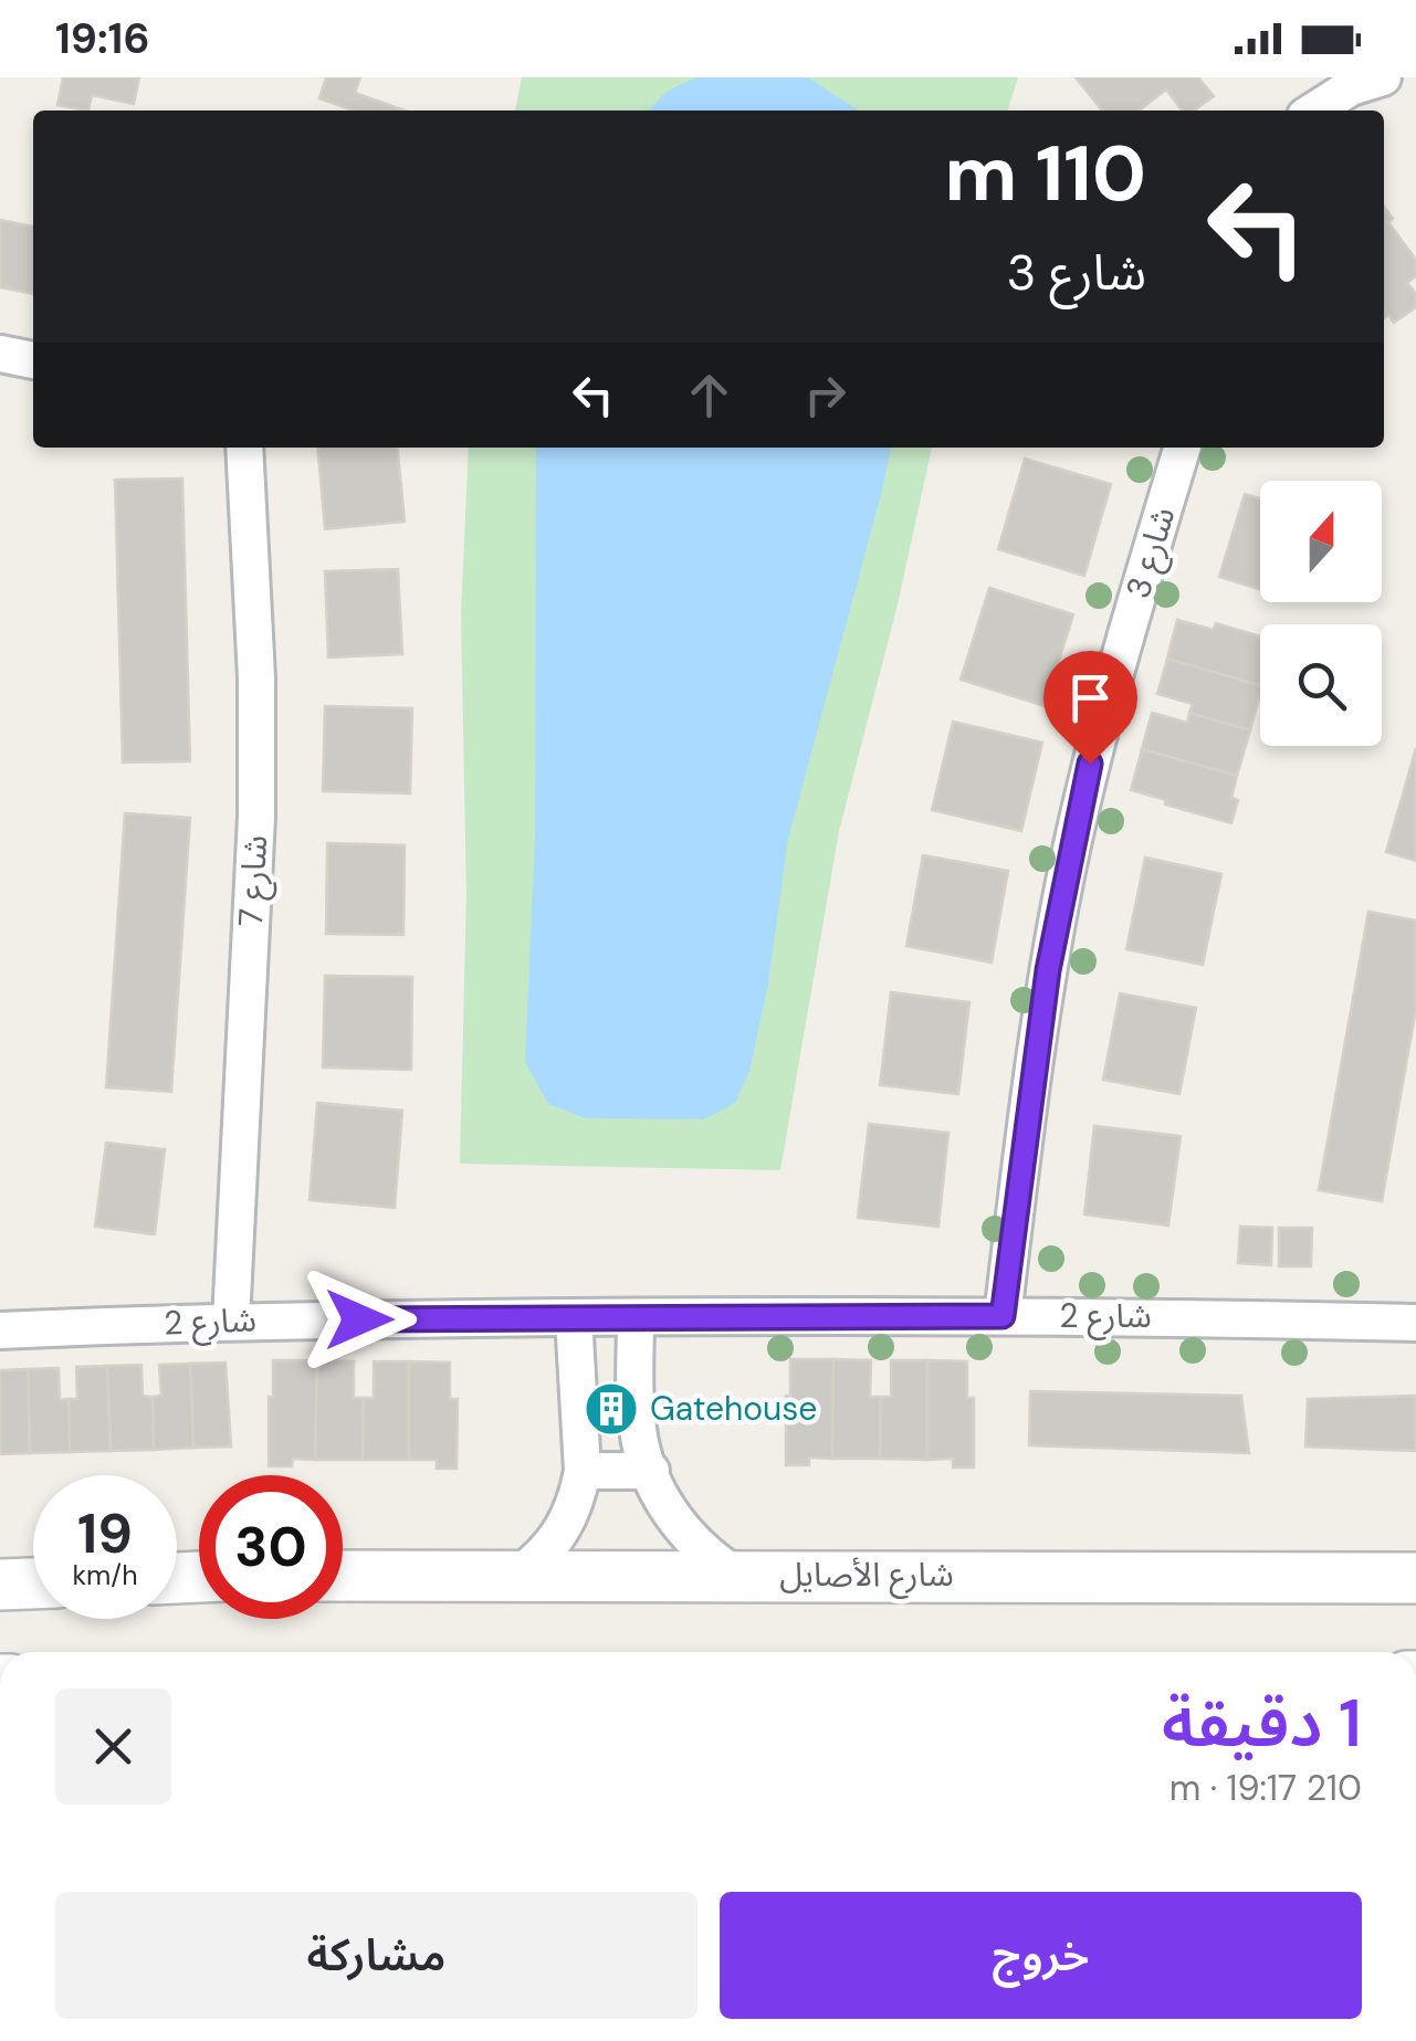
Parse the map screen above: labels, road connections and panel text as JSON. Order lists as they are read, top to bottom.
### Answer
{
  "streets": {
    "main road": ["شارع الأصايل"],
    "street": ["شارع 3", "شارع 7", "شارع 2"]
  },
  "crossings": [
    ["شارع 3", "شارع 2"],
    ["شارع 7", "شارع 2"]
  ],
  "places": {
    "building": ["Gatehouse"]
  },
  "north": "top",
  "page": {
    "status": "19:16",
    "turn": ["110 m", "شارع 3"],
    "speed": "19 km/h",
    "limit": "30",
    "heading": ["1 دقيقة", "210 m · 19:17"],
    "buttons": ["خروج", "مشاركة"]
  }
}
